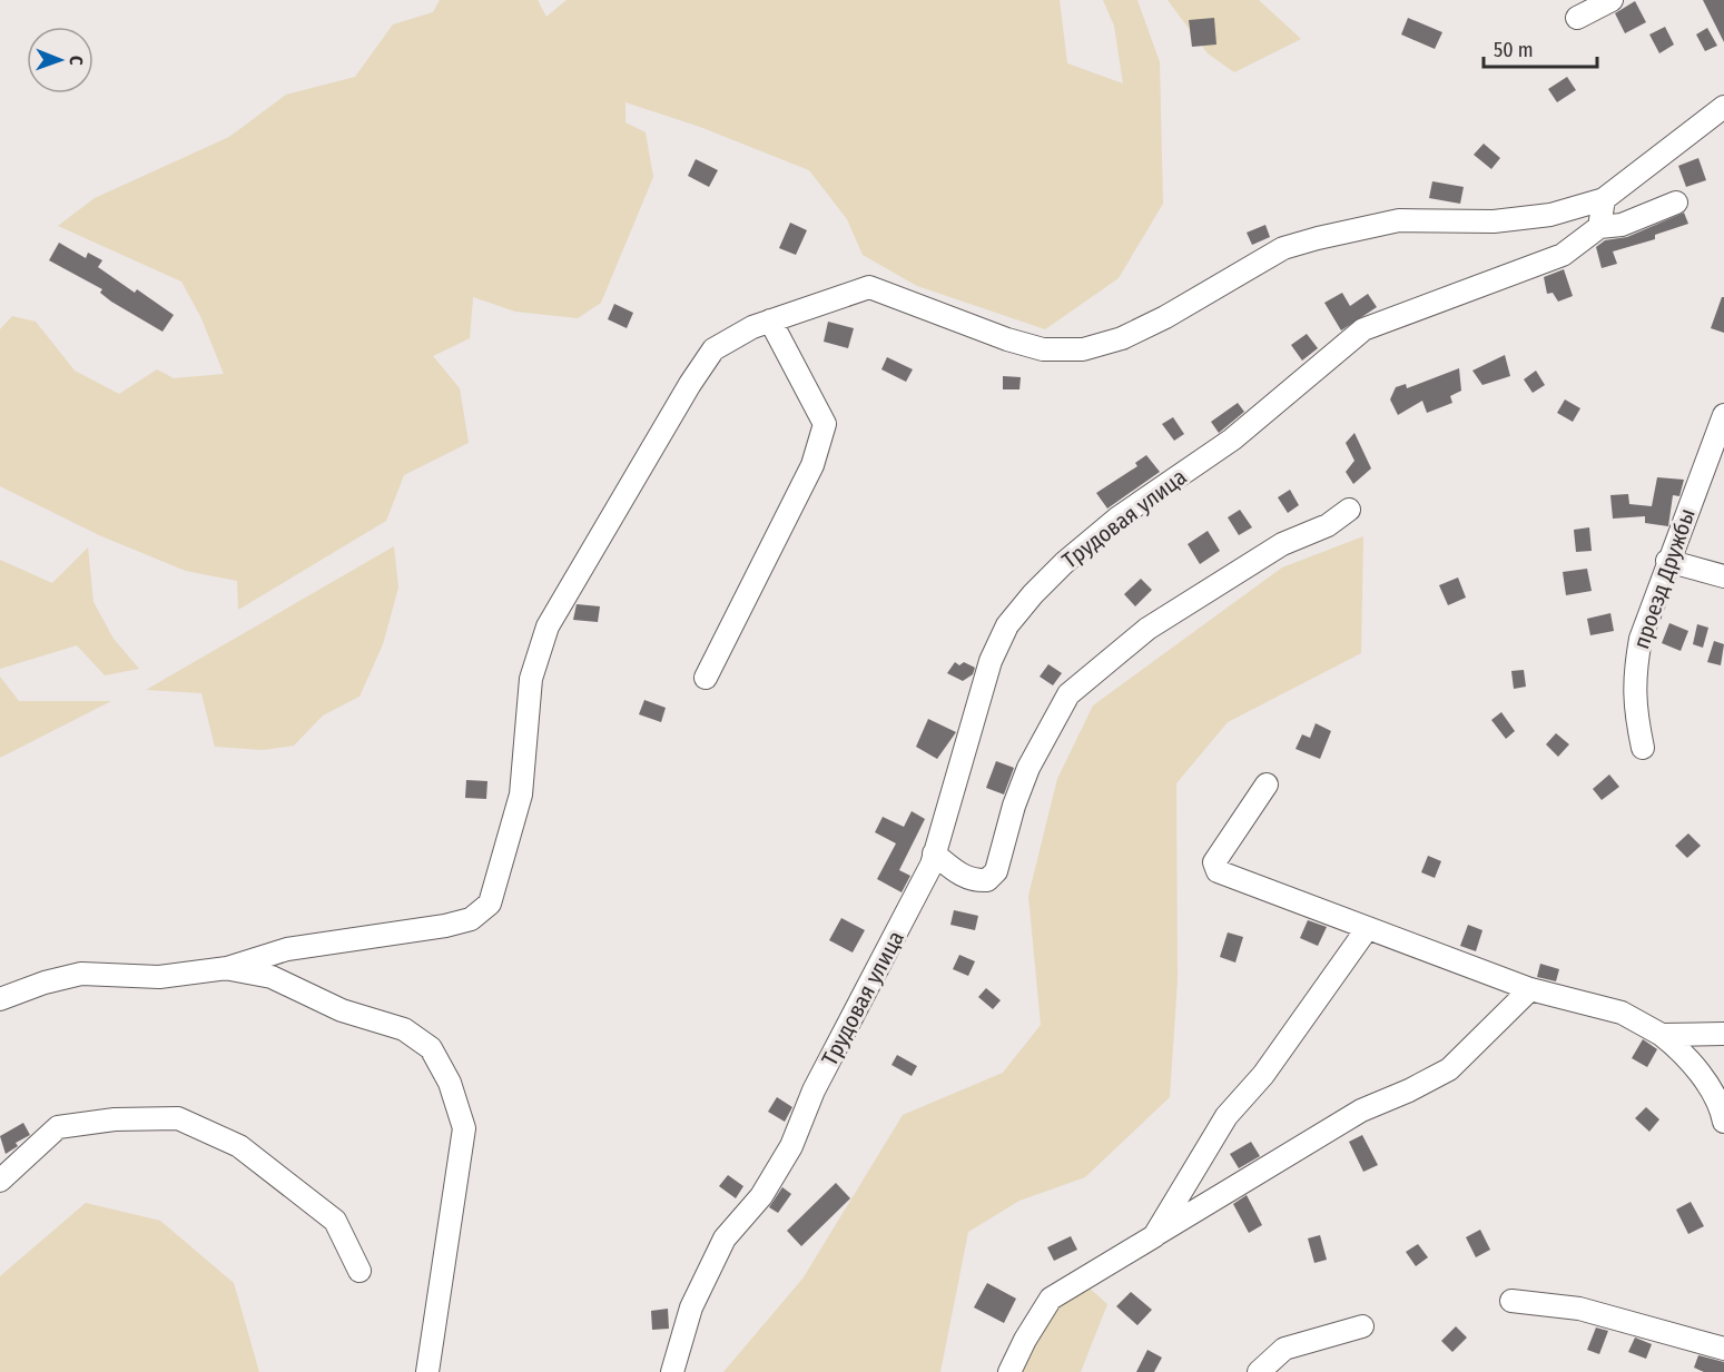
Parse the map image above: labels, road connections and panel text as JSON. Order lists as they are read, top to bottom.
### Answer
{
  "streets": {
    "street": ["Трудовая улица", "проезд Дружбы"]
  },
  "scale_bar": "50 m",
  "north": "right"
}
